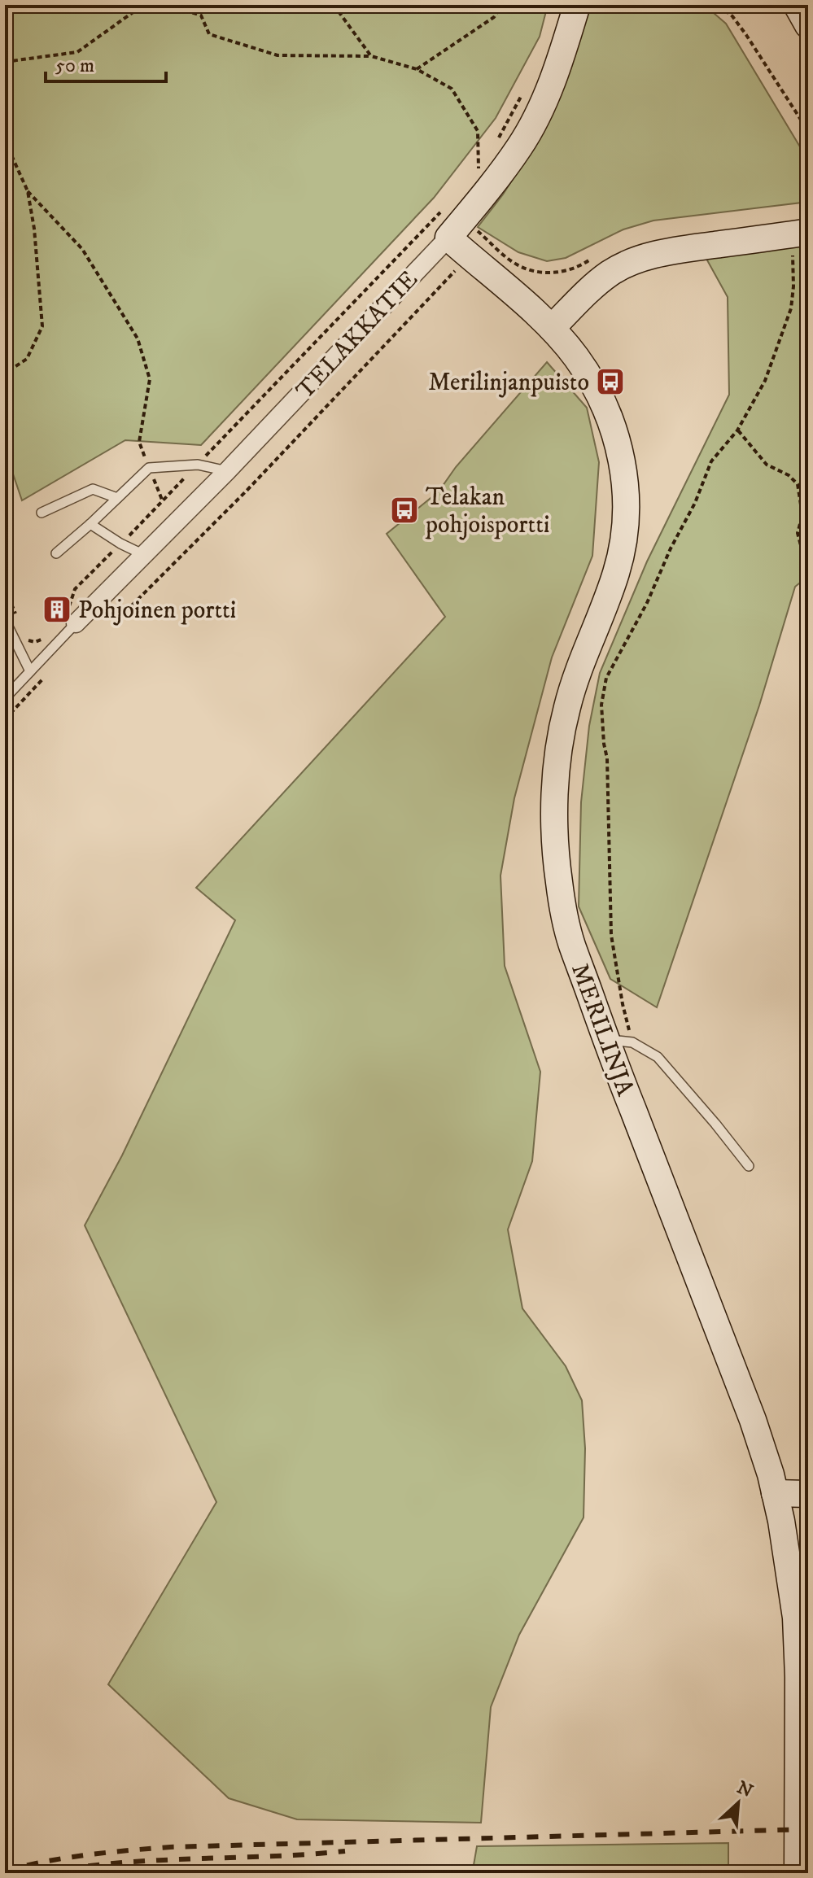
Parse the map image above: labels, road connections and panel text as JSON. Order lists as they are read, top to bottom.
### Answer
{
  "streets": {
    "street": ["TELAKKATIE", "MERILINJA"]
  },
  "crossings": [
    ["TELAKKATIE", "MERILINJA"]
  ],
  "places": {
    "bus stop": ["Merilinjanpuisto", "Telakan pohjoisportti"],
    "building": ["Pohjoinen portti"]
  },
  "scale_bar": "50 m",
  "north": "top right"
}
